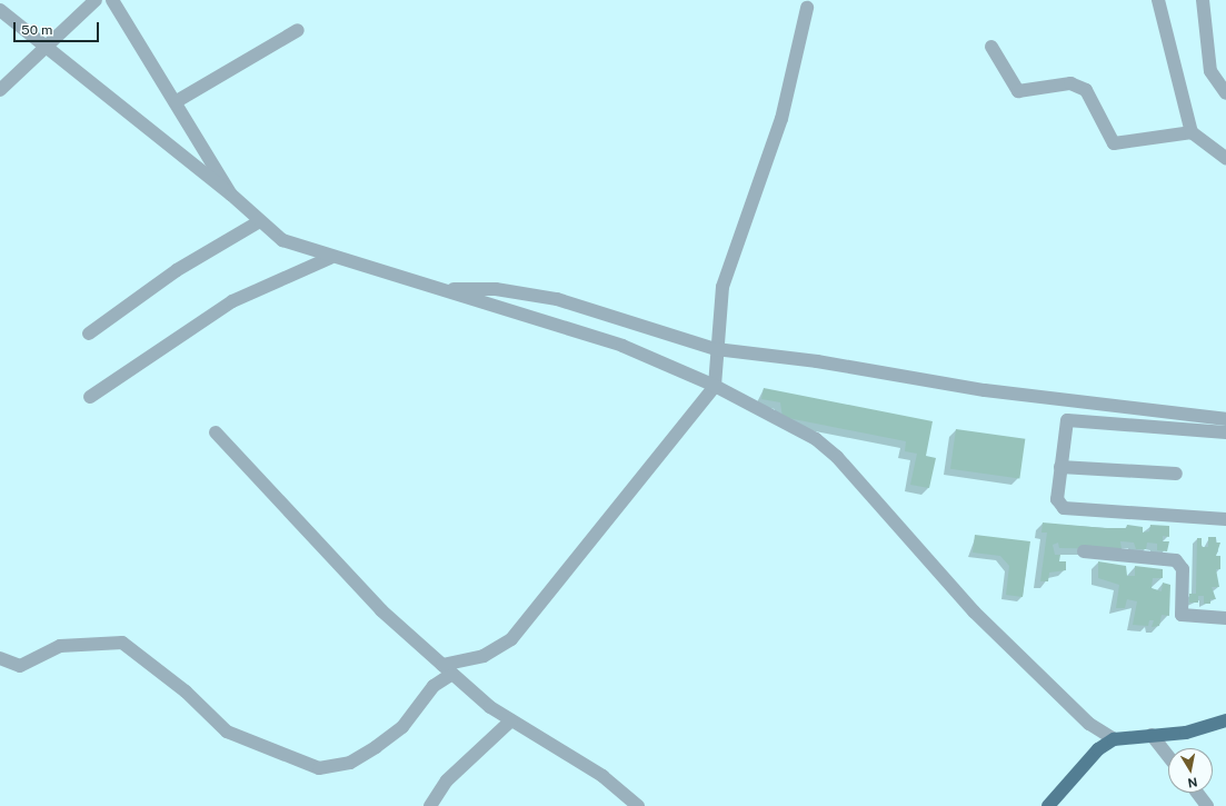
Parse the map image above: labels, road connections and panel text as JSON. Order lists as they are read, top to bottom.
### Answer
{
  "scale_bar": "50 m",
  "north": "bottom"
}
